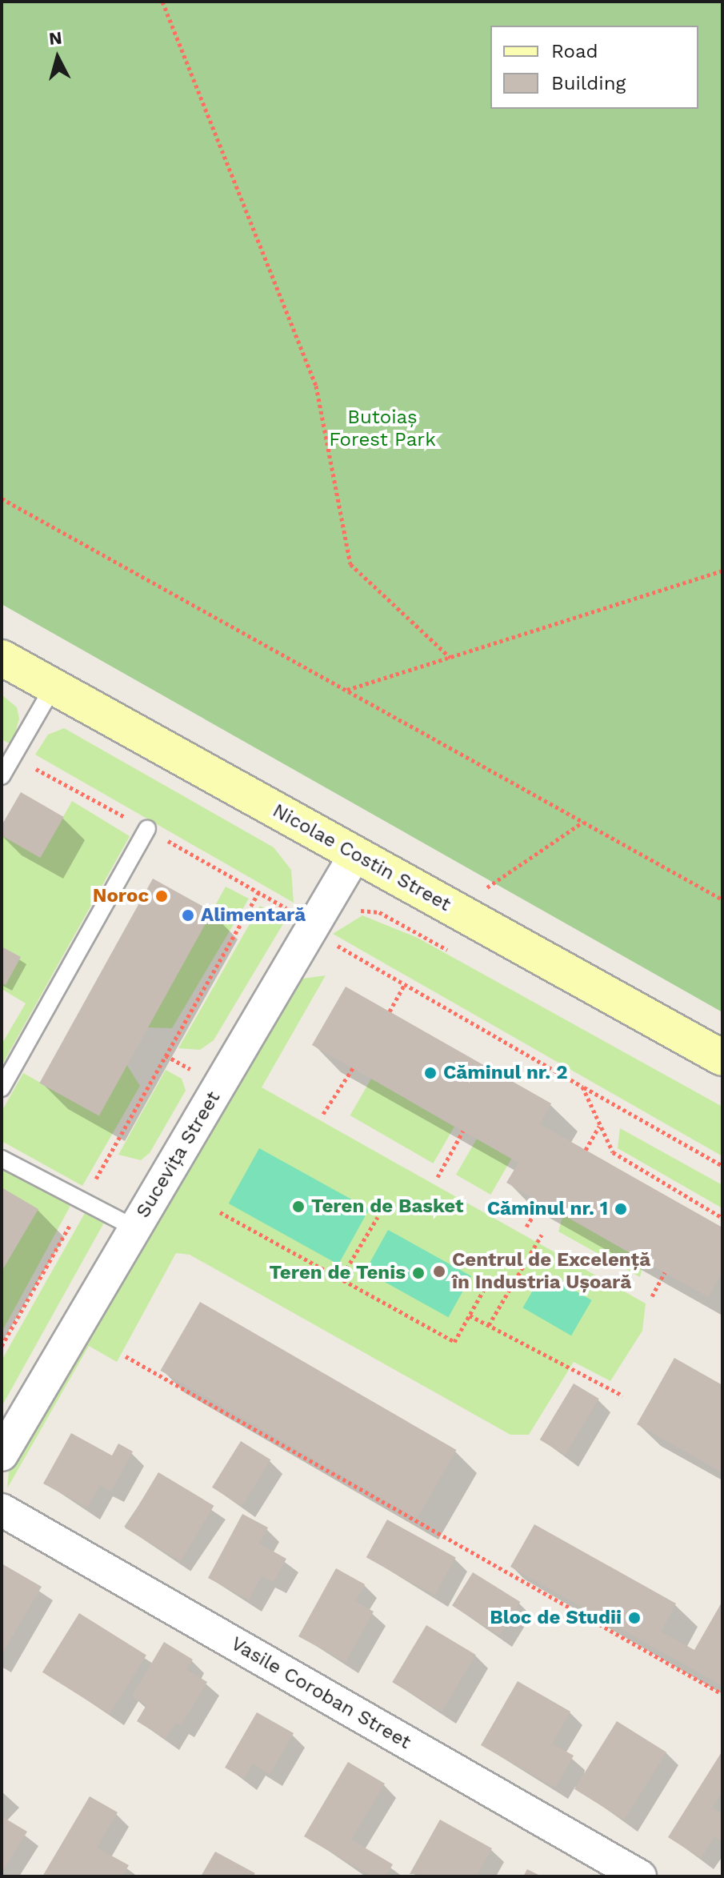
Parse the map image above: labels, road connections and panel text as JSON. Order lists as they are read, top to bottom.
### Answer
{
  "streets": {
    "main road": ["Nicolae Costin Street"],
    "street": ["Sucevița Street", "Vasile Coroban Street"]
  },
  "crossings": [
    ["Nicolae Costin Street", "Sucevița Street"]
  ],
  "parks": ["Butoiaș Forest Park"],
  "places": [
    "Noroc",
    "Alimentară",
    "Căminul nr. 2",
    "Teren de Basket",
    "Căminul nr. 1",
    "Centrul de Excelență în Industria Ușoară",
    "Teren de Tenis",
    "Bloc de Studii"
  ],
  "legend": ["Road", "Building"],
  "north": "top"
}
